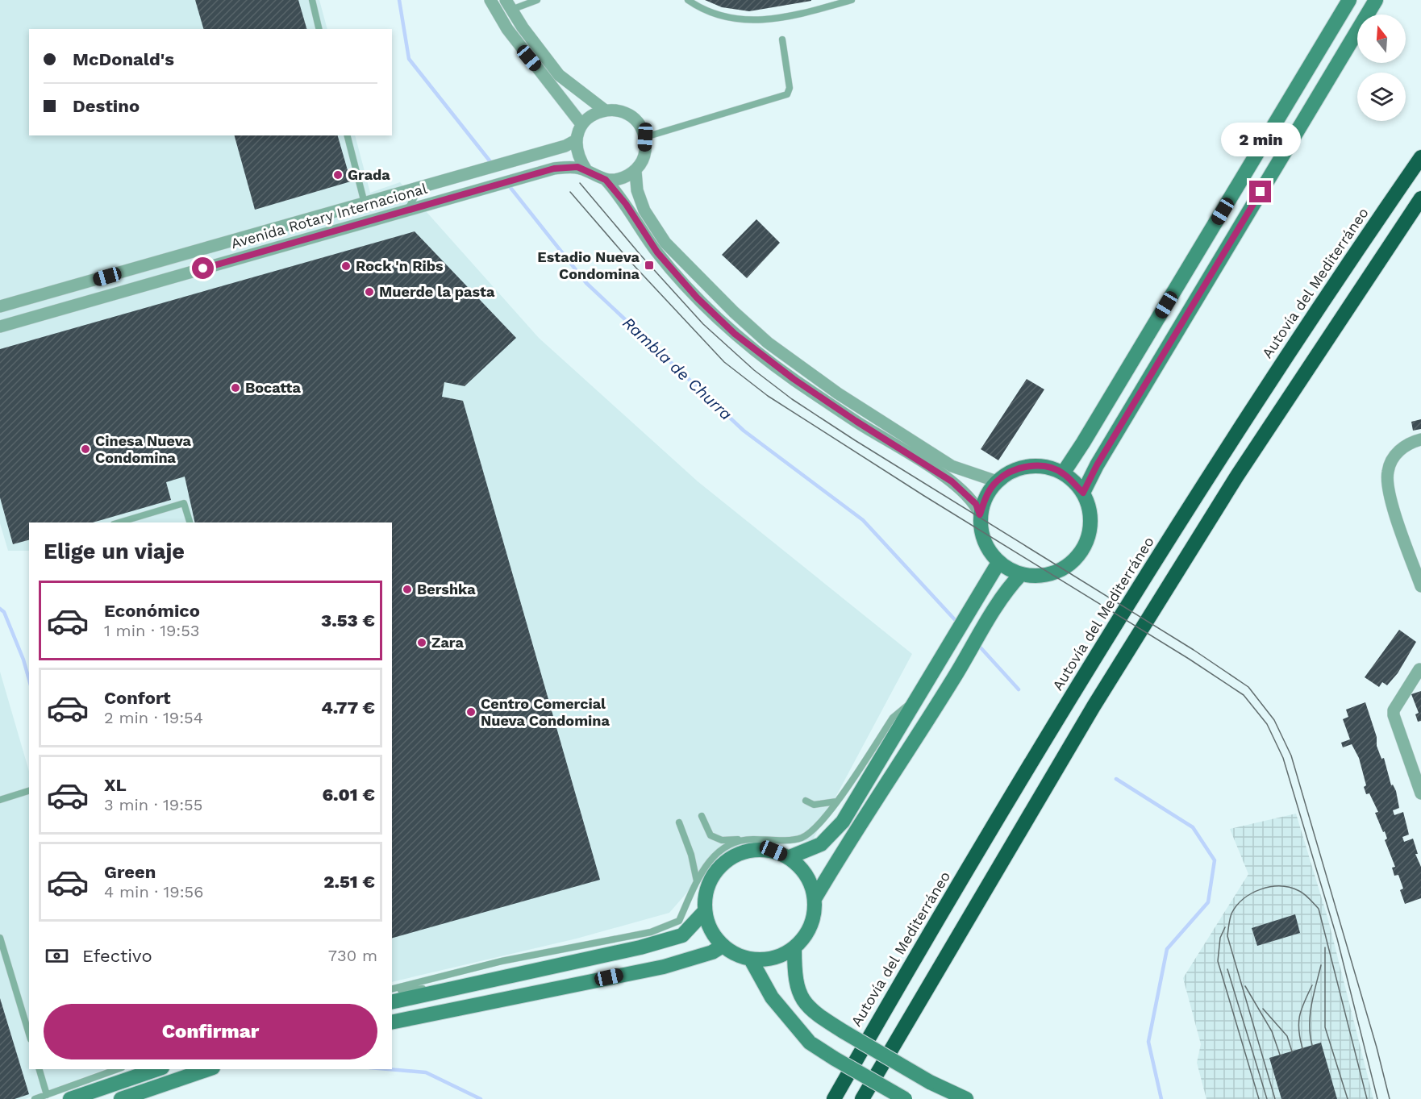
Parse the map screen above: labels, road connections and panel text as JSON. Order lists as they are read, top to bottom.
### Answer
{
  "streets": {
    "highway": ["Autovía del Mediterráneo"],
    "street": ["Avenida Rotary Internacional"]
  },
  "water": ["Rambla de Churra"],
  "places": {
    "other": [
      "Grada",
      "Rock 'n Ribs",
      "Muerde la pasta",
      "Bocatta",
      "Cinesa Nueva Condomina",
      "Bershka",
      "Zara",
      "Centro Comercial Nueva Condomina"
    ],
    "transit": ["Estadio Nueva Condomina"]
  },
  "north": "top",
  "page": {
    "banner": ["McDonald's", "Destino"],
    "bubble": "2 min",
    "heading": "Elige un viaje",
    "list": [
      {
        "name": "Económico",
        "note": "1 min · 19:53",
        "value": "3.53 €"
      },
      {
        "name": "Confort",
        "note": "2 min · 19:54",
        "value": "4.77 €"
      },
      {
        "name": "XL",
        "note": "3 min · 19:55",
        "value": "6.01 €"
      },
      {
        "name": "Green",
        "note": "4 min · 19:56",
        "value": "2.51 €"
      }
    ],
    "pay": ["Efectivo", "730 m"],
    "buttons": "Confirmar"
  }
}
